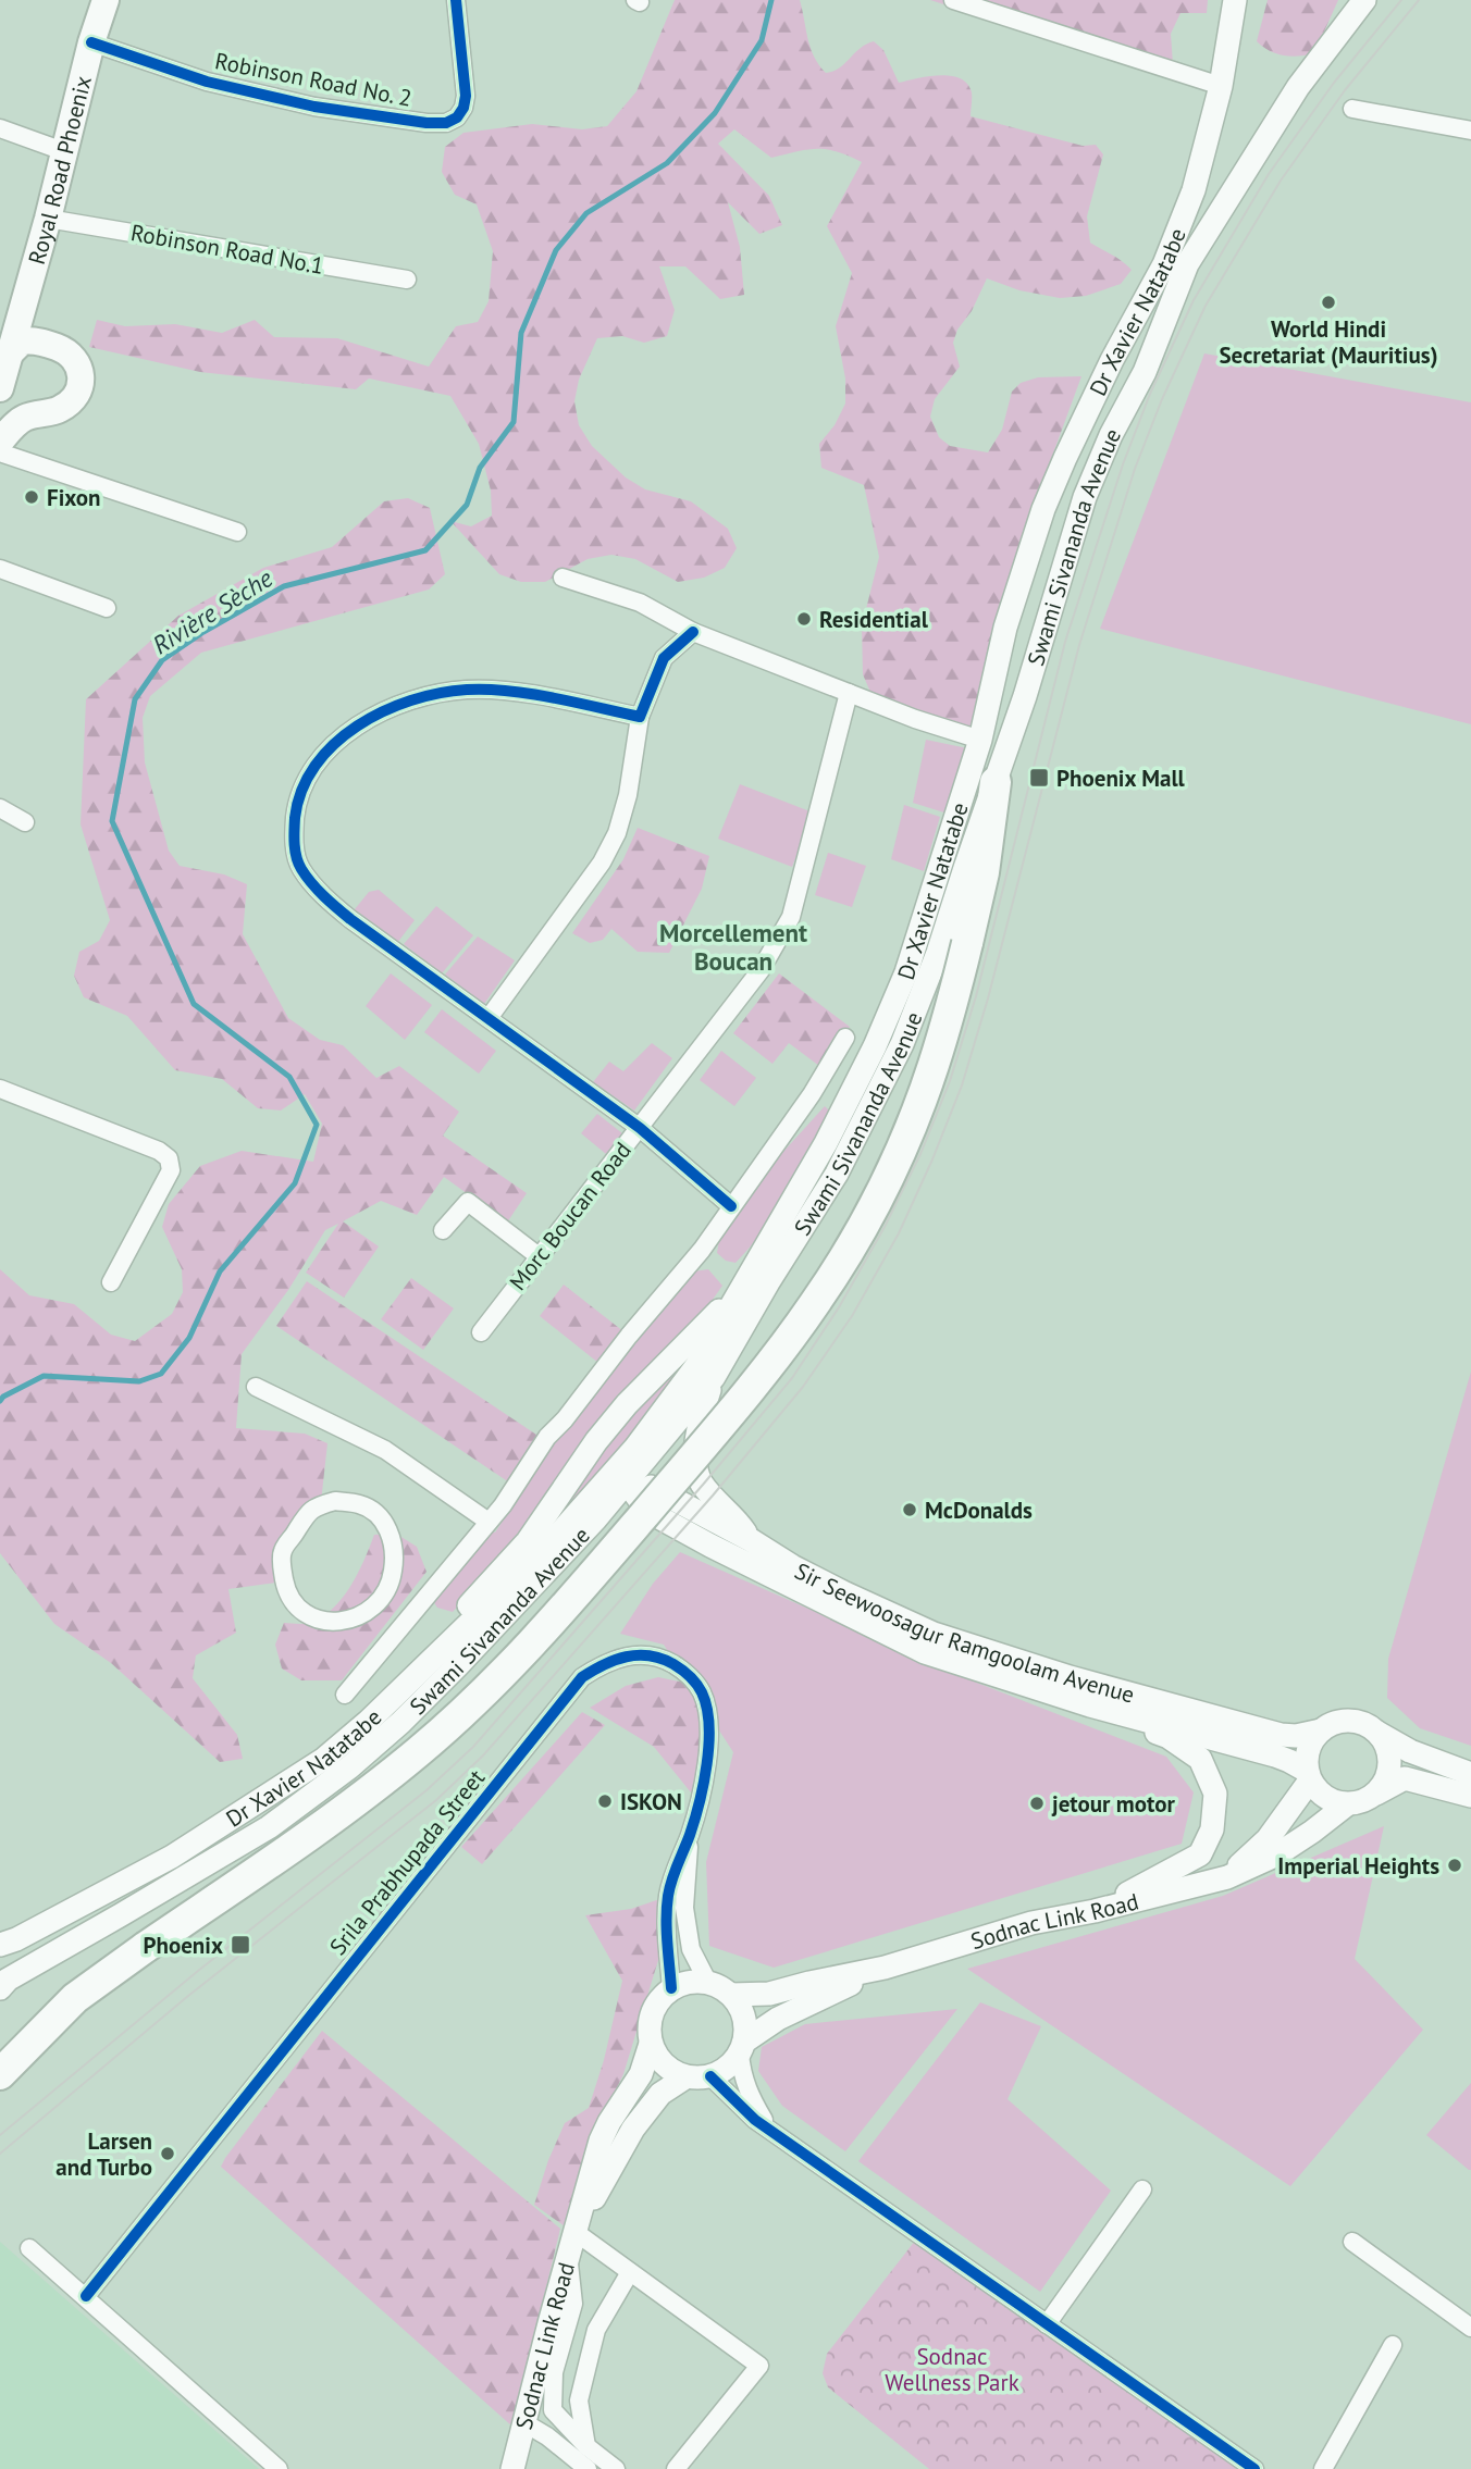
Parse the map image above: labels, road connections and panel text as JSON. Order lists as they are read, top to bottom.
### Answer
{
  "streets": {
    "main road": [
      "Royal Road Phoenix",
      "Dr Xavier Natatabe",
      "Swami Sivananda Avenue",
      "Sir Seewoosagur Ramgoolam Avenue",
      "Sodnac Link Road"
    ],
    "street": [
      "Robinson Road No. 2",
      "Robinson Road No.1",
      "Morc Boucan Road",
      "Srila Prabhupada Street"
    ]
  },
  "crossings": [
    ["Robinson Road No. 2", "Royal Road Phoenix"],
    ["Royal Road Phoenix", "Robinson Road No.1"],
    ["Swami Sivananda Avenue", "Sir Seewoosagur Ramgoolam Avenue"],
    ["Sir Seewoosagur Ramgoolam Avenue", "Sodnac Link Road"]
  ],
  "districts": ["Morcellement Boucan"],
  "water": ["Rivière Sèche"],
  "parks": ["Sodnac Wellness Park"],
  "places": {
    "other": [
      "World Hindi Secretariat (Mauritius)",
      "Fixon",
      "Residential",
      "McDonalds",
      "ISKON",
      "jetour motor",
      "Imperial Heights",
      "Larsen and Turbo"
    ],
    "transit": ["Phoenix Mall", "Phoenix"]
  }
}
